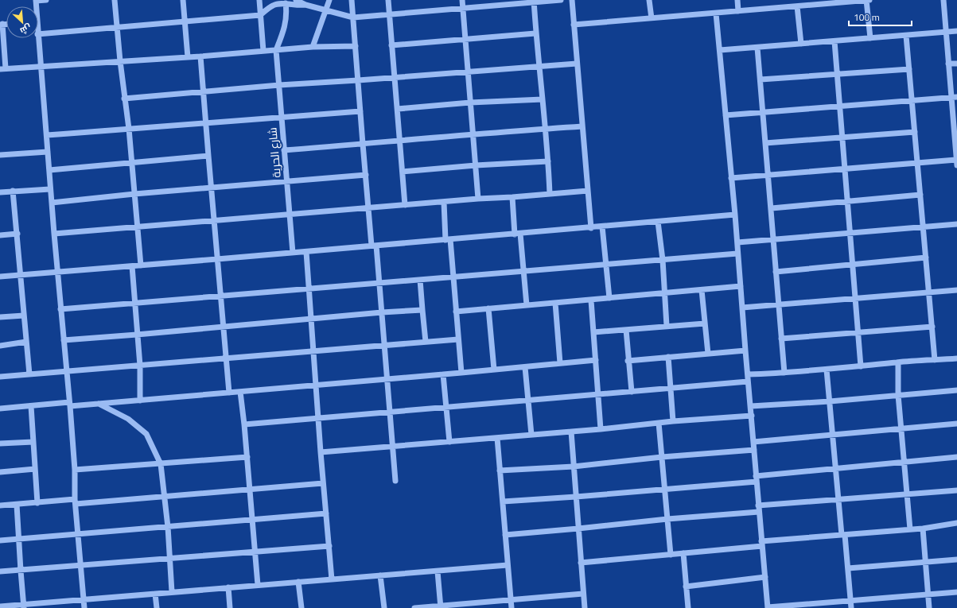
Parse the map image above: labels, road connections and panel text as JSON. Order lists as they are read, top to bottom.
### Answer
{
  "streets": {
    "street": ["شارع الحرية"]
  },
  "scale_bar": "100 m",
  "north": "bottom right"
}
